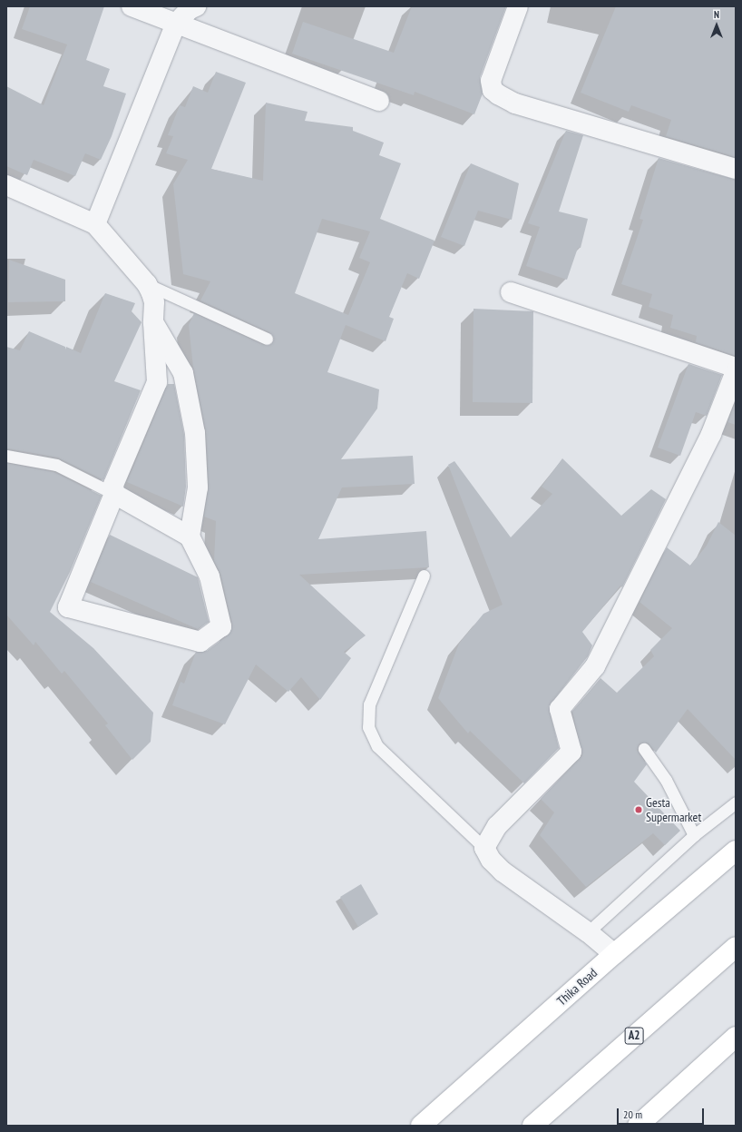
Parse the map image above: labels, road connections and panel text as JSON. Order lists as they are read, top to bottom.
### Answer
{
  "streets": {
    "main road": ["Thika Road", "A2"]
  },
  "places": ["Gesta Supermarket"],
  "scale_bar": "20 m",
  "north": "top"
}
